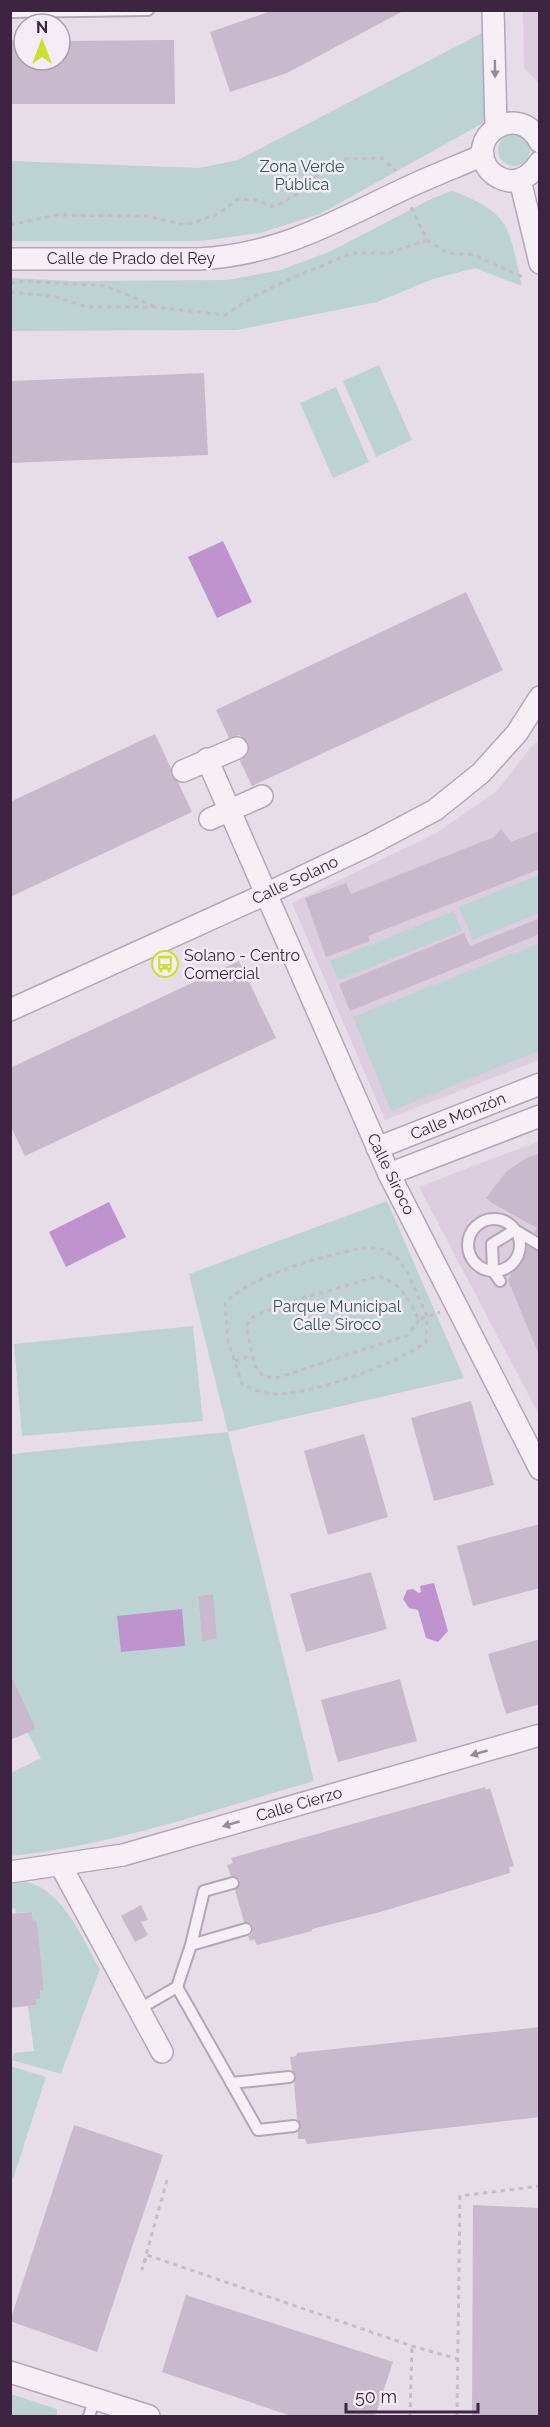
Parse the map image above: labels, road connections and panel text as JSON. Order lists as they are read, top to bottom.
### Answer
{
  "streets": {
    "street": [
      "Calle de Prado del Rey",
      "Calle Solano",
      "Calle Monzón",
      "Calle Siroco",
      "Calle Cierzo"
    ]
  },
  "crossings": [
    ["Calle Solano", "Calle Siroco"],
    ["Calle Monzón", "Calle Siroco"]
  ],
  "one_way": ["Calle Cierzo"],
  "parks": ["Zona Verde Pública", "Parque Municipal Calle Siroco"],
  "places": {
    "bus stop": ["Solano - Centro Comercial"]
  },
  "scale_bar": "50 m",
  "north": "top"
}
